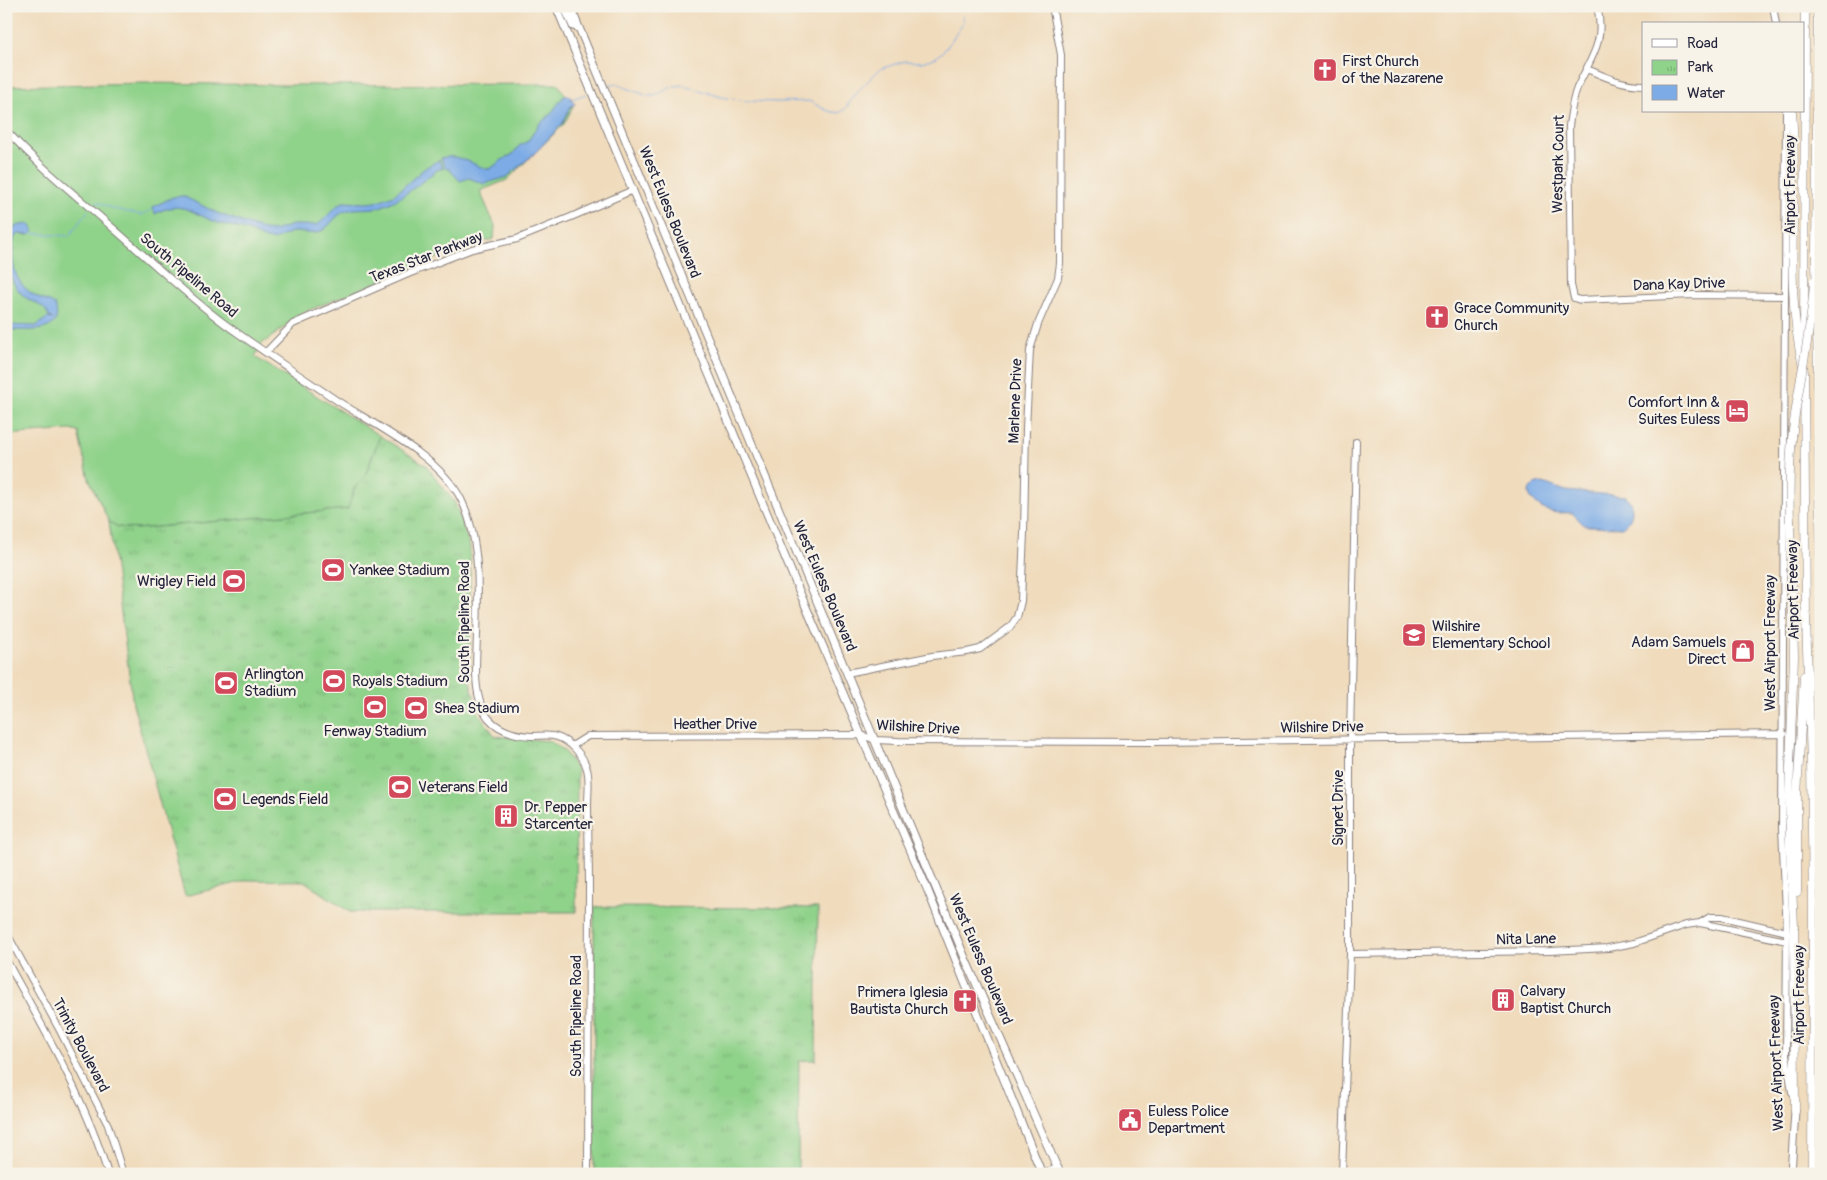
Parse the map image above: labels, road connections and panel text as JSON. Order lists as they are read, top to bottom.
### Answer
{
  "streets": {
    "highway": ["Airport Freeway"],
    "main road": ["West Euless Boulevard", "West Airport Freeway"],
    "street": [
      "Westpark Court",
      "Texas Star Parkway",
      "South Pipeline Road",
      "Dana Kay Drive",
      "Marlene Drive",
      "Heather Drive",
      "Wilshire Drive",
      "Signet Drive",
      "Nita Lane",
      "Trinity Boulevard"
    ]
  },
  "crossings": [
    ["Westpark Court", "Dana Kay Drive"],
    ["West Euless Boulevard", "Texas Star Parkway"],
    ["West Euless Boulevard", "Marlene Drive"],
    ["West Euless Boulevard", "Heather Drive"],
    ["West Euless Boulevard", "Wilshire Drive"],
    ["Texas Star Parkway", "South Pipeline Road"],
    ["South Pipeline Road", "Heather Drive"],
    ["Dana Kay Drive", "West Airport Freeway"],
    ["West Airport Freeway", "Wilshire Drive"],
    ["West Airport Freeway", "Nita Lane"],
    ["Heather Drive", "Wilshire Drive"],
    ["Wilshire Drive", "Signet Drive"],
    ["Signet Drive", "Nita Lane"]
  ],
  "places": {
    "church": ["First Church of the Nazarene", "Grace Community Church", "Primera Iglesia Bautista Church"],
    "hotel": ["Comfort Inn & Suites Euless"],
    "sports": [
      "Yankee Stadium",
      "Wrigley Field",
      "Royals Stadium",
      "Arlington Stadium",
      "Fenway Stadium",
      "Shea Stadium",
      "Veterans Field",
      "Legends Field"
    ],
    "school or university": ["Wilshire Elementary School"],
    "shop": ["Adam Samuels Direct"],
    "building": ["Dr. Pepper Starcenter", "Calvary Baptist Church"],
    "public building": ["Euless Police Department"]
  },
  "legend": ["Road", "Park", "Water"]
}
